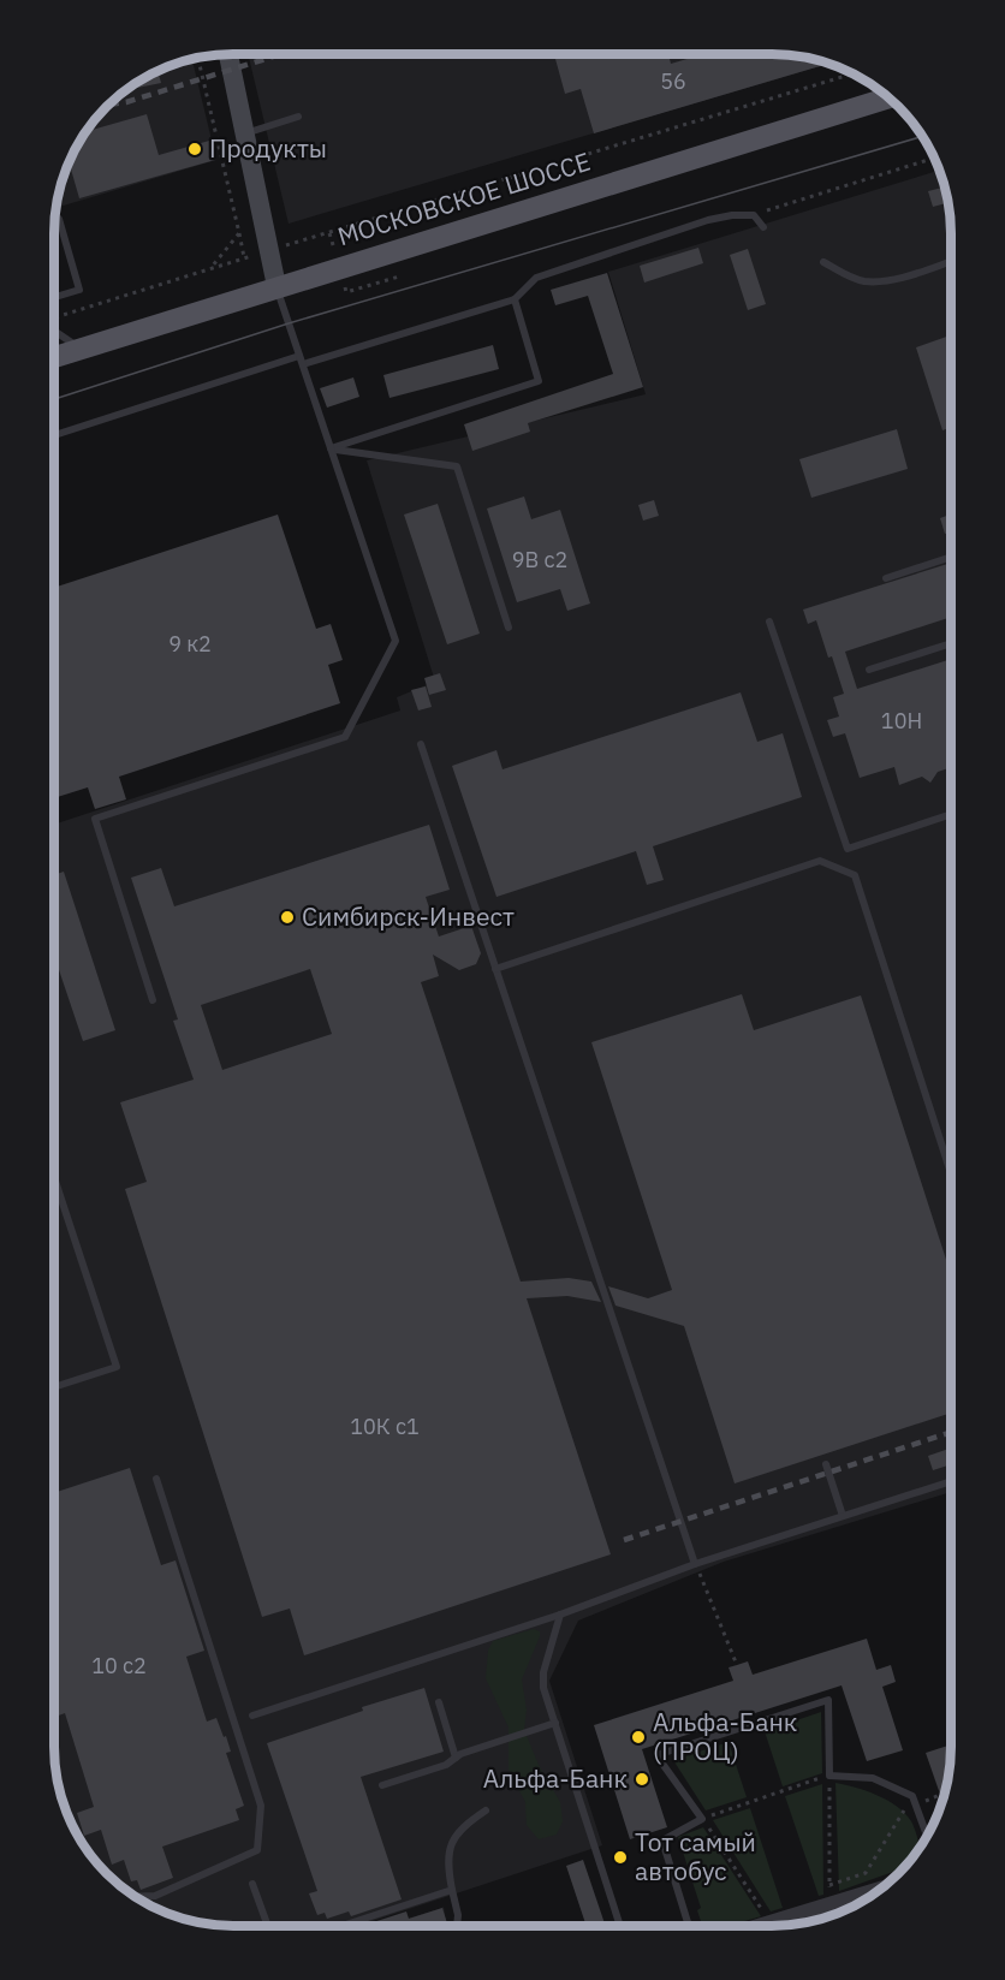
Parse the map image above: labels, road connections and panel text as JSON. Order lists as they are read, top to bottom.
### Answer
{
  "streets": {
    "main road": ["МОСКОВСКОЕ ШОССЕ"]
  },
  "places": [
    "Продукты",
    "Симбирск-Инвест",
    "Альфа-Банк (ПРОЦ)",
    "Альфа-Банк",
    "Тот самый автобус"
  ],
  "house_numbers": [
    "56",
    "9В с2",
    "9 к2",
    "10Н",
    "10К с1",
    "10 с2"
  ]
}
